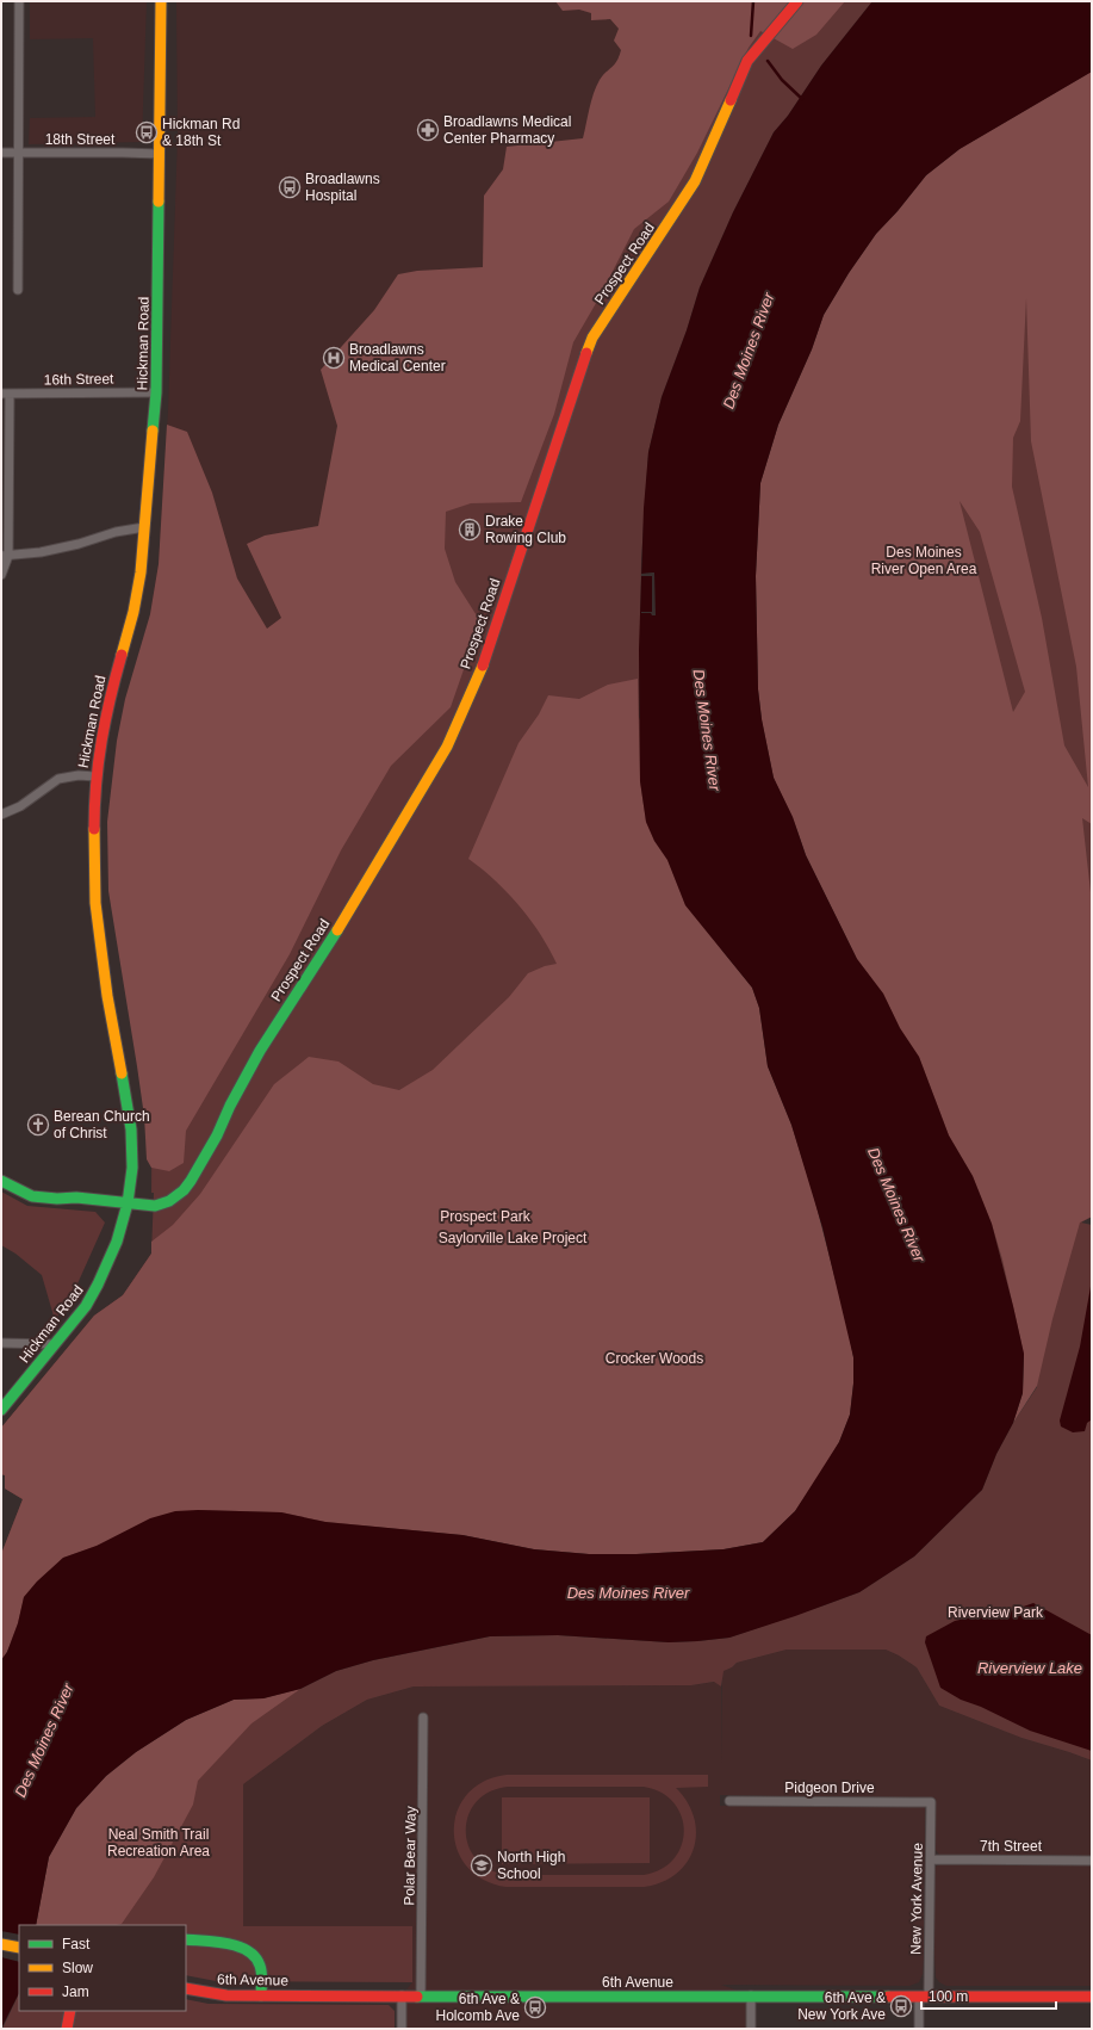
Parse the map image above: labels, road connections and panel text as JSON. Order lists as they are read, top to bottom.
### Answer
{
  "streets": {
    "main road": ["Prospect Road", "Hickman Road", "6th Avenue"],
    "street": [
      "18th Street",
      "16th Street",
      "Pidgeon Drive",
      "7th Street",
      "Polar Bear Way",
      "New York Avenue"
    ]
  },
  "crossings": [
    ["18th Street", "Hickman Road"],
    ["Prospect Road", "Hickman Road"],
    ["Hickman Road", "16th Street"],
    ["Pidgeon Drive", "New York Avenue"],
    ["7th Street", "New York Avenue"],
    ["Polar Bear Way", "6th Avenue"],
    ["New York Avenue", "6th Avenue"]
  ],
  "water": ["Des Moines River", "Riverview Lake"],
  "parks": [
    "Des Moines River Open Area",
    "Prospect Park",
    "Saylorville Lake Project",
    "Crocker Woods",
    "Riverview Park",
    "Neal Smith Trail Recreation Area"
  ],
  "places": {
    "pharmacy": ["Broadlawns Medical Center Pharmacy"],
    "bus stop": [
      "Hickman Rd & 18th St",
      "Broadlawns Hospital",
      "6th Ave & New York Ave",
      "6th Ave & Holcomb Ave"
    ],
    "hospital": ["Broadlawns Medical Center"],
    "building": ["Drake Rowing Club"],
    "church": ["Berean Church of Christ"],
    "school or university": ["North High School"]
  },
  "legend": ["Fast", "Slow", "Jam"],
  "scale_bar": "100 m"
}
